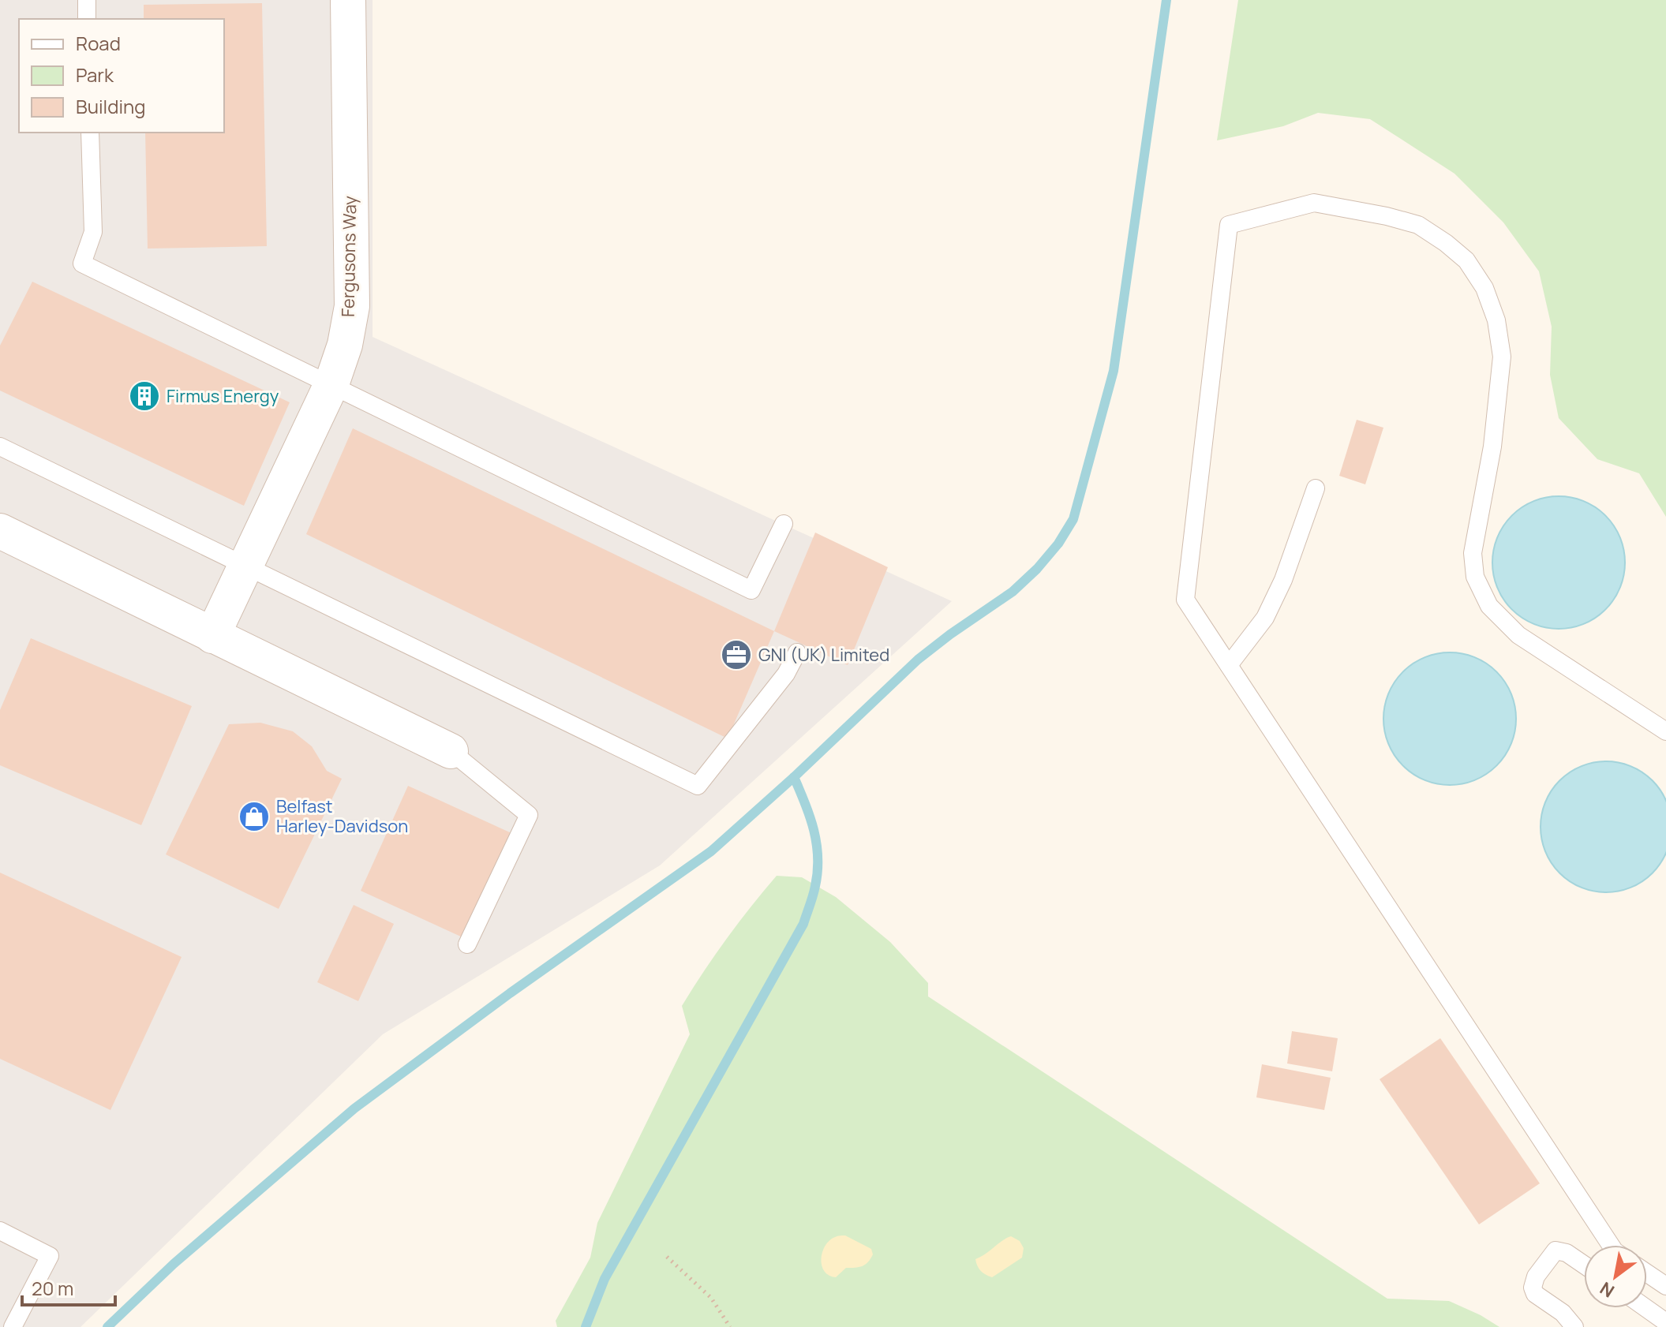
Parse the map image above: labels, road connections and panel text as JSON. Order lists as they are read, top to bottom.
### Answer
{
  "streets": {
    "street": ["Fergusons Way"]
  },
  "places": {
    "building": ["Firmus Energy"],
    "office": ["GNI (UK) Limited"],
    "shop": ["Belfast Harley-Davidson"]
  },
  "legend": ["Road", "Park", "Building"],
  "scale_bar": "20 m",
  "north": "bottom left"
}
